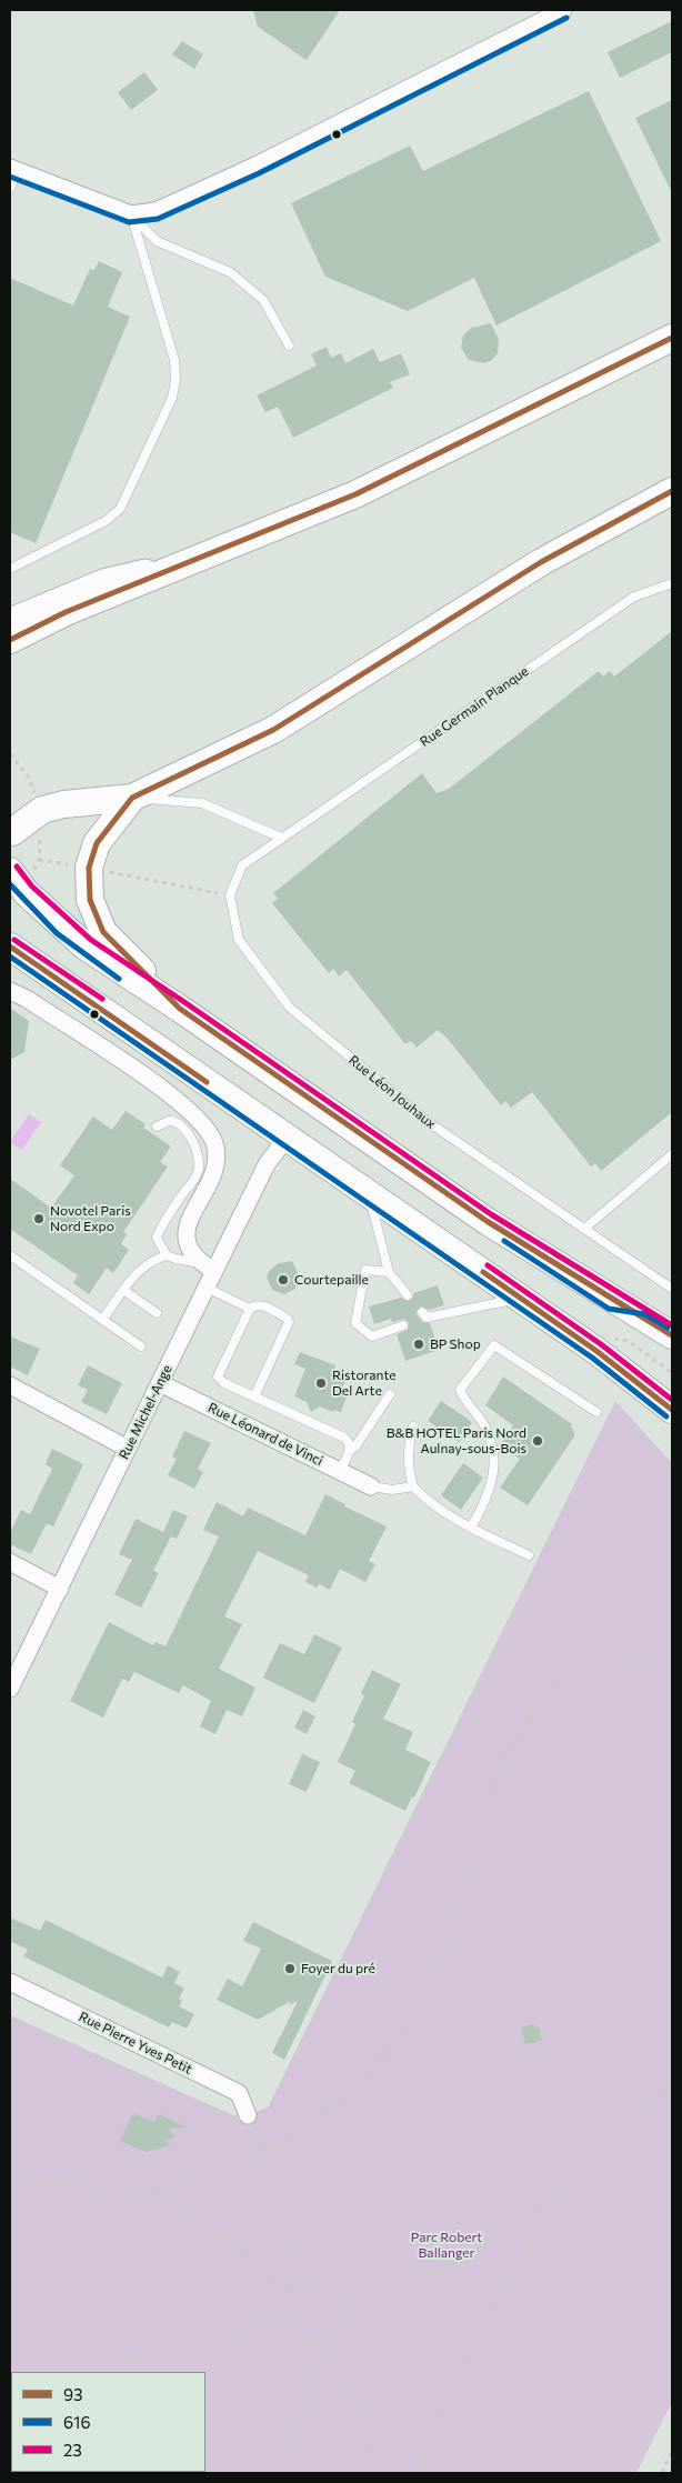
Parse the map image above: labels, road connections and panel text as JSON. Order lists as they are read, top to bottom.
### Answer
{
  "streets": {
    "street": ["Rue Michel-Ange", "Rue Léonard de Vinci", "Rue Pierre Yves Petit"],
    "lane": ["Rue Germain Planque", "Rue Léon Jouhaux"]
  },
  "crossings": [
    ["Rue Michel-Ange", "Rue Léonard de Vinci"]
  ],
  "parks": ["Parc Robert Ballanger"],
  "places": [
    "Novotel Paris Nord Expo",
    "Courtepaille",
    "BP Shop",
    "Ristorante Del Arte",
    "B&B HOTEL Paris Nord Aulnay-sous-Bois",
    "Foyer du pré"
  ],
  "lines": ["transit line 616", "transit line 93", "transit line 23"],
  "legend": ["93", "616", "23"]
}
